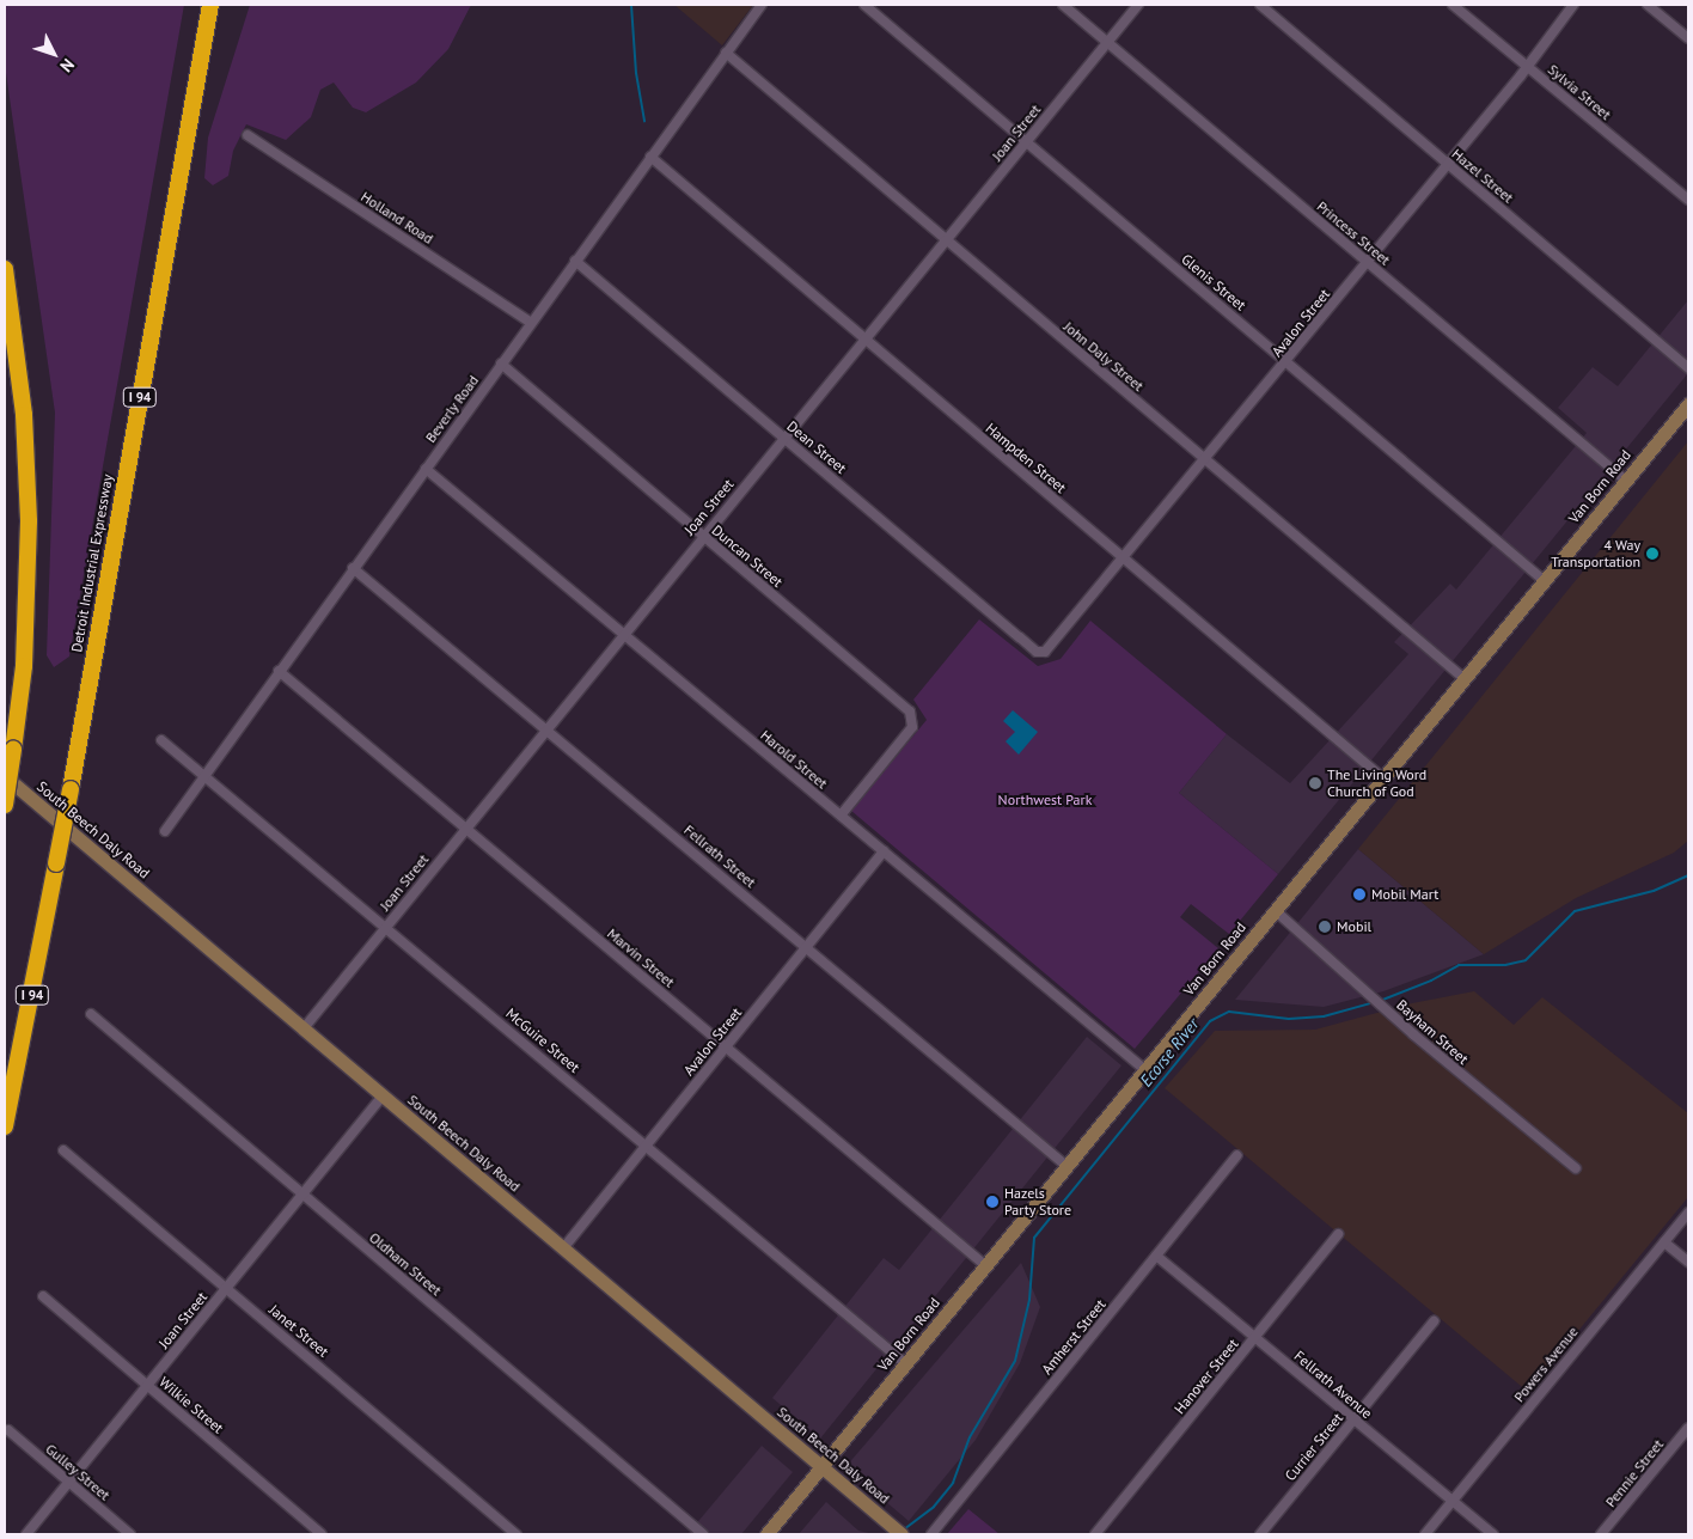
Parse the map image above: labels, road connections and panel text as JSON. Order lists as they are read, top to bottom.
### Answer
{
  "streets": {
    "highway": ["I 94", "Detroit Industrial Expressway"],
    "main road": ["Van Born Road", "South Beech Daly Road"],
    "street": [
      "Sylvia Street",
      "Joan Street",
      "Hazel Street",
      "Holland Road",
      "Princess Street",
      "Glenis Street",
      "Avalon Street",
      "John Daly Street",
      "Beverly Road",
      "Dean Street",
      "Hampden Street",
      "Duncan Street",
      "Harold Street",
      "Fellrath Street",
      "Marvin Street",
      "Bayham Street",
      "McGuire Street",
      "Oldham Street",
      "Janet Street",
      "Amherst Street",
      "Powers Avenue",
      "Hanover Street",
      "Fellrath Avenue",
      "Wilkie Street",
      "Currier Street",
      "Gulley Street",
      "Pennie Street"
    ]
  },
  "crossings": [
    ["Sylvia Street", "Avalon Street"],
    ["Joan Street", "Princess Street"],
    ["Joan Street", "Glenis Street"],
    ["Joan Street", "John Daly Street"],
    ["Joan Street", "Dean Street"],
    ["Joan Street", "Hampden Street"],
    ["Joan Street", "Duncan Street"],
    ["Joan Street", "Harold Street"],
    ["Joan Street", "South Beech Daly Road"],
    ["Joan Street", "Fellrath Street"],
    ["Joan Street", "Marvin Street"],
    ["Joan Street", "McGuire Street"],
    ["Joan Street", "Oldham Street"],
    ["Joan Street", "Janet Street"],
    ["Joan Street", "Wilkie Street"],
    ["Joan Street", "Gulley Street"],
    ["Hazel Street", "Avalon Street"],
    ["Holland Road", "Beverly Road"],
    ["Princess Street", "Avalon Street"],
    ["Princess Street", "Van Born Road"],
    ["Glenis Street", "Avalon Street"],
    ["Glenis Street", "Van Born Road"],
    ["Avalon Street", "John Daly Street"],
    ["Avalon Street", "Dean Street"],
    ["Avalon Street", "Hampden Street"],
    ["Avalon Street", "Harold Street"],
    ["Avalon Street", "South Beech Daly Road"],
    ["Avalon Street", "Fellrath Street"],
    ["Avalon Street", "Marvin Street"],
    ["Avalon Street", "McGuire Street"],
    ["John Daly Street", "Beverly Road"],
    ["John Daly Street", "Van Born Road"],
    ["Beverly Road", "Dean Street"],
    ["Beverly Road", "Hampden Street"],
    ["Beverly Road", "Duncan Street"],
    ["Beverly Road", "Harold Street"],
    ["Beverly Road", "Fellrath Street"],
    ["Beverly Road", "Marvin Street"],
    ["Beverly Road", "McGuire Street"],
    ["Hampden Street", "Van Born Road"],
    ["Van Born Road", "Harold Street"],
    ["Van Born Road", "South Beech Daly Road"],
    ["Van Born Road", "Fellrath Street"],
    ["Van Born Road", "Marvin Street"],
    ["Van Born Road", "Bayham Street"],
    ["Van Born Road", "McGuire Street"],
    ["Duncan Street", "Harold Street"],
    ["Amherst Street", "Fellrath Avenue"],
    ["Powers Avenue", "Fellrath Avenue"],
    ["Hanover Street", "Fellrath Avenue"],
    ["Fellrath Avenue", "Currier Street"]
  ],
  "water": ["Ecorse River"],
  "parks": ["Northwest Park"],
  "places": [
    "4 Way Transportation",
    "The Living Word Church of God",
    "Mobil Mart",
    "Mobil",
    "Hazels Party Store"
  ],
  "north": "bottom right"
}
